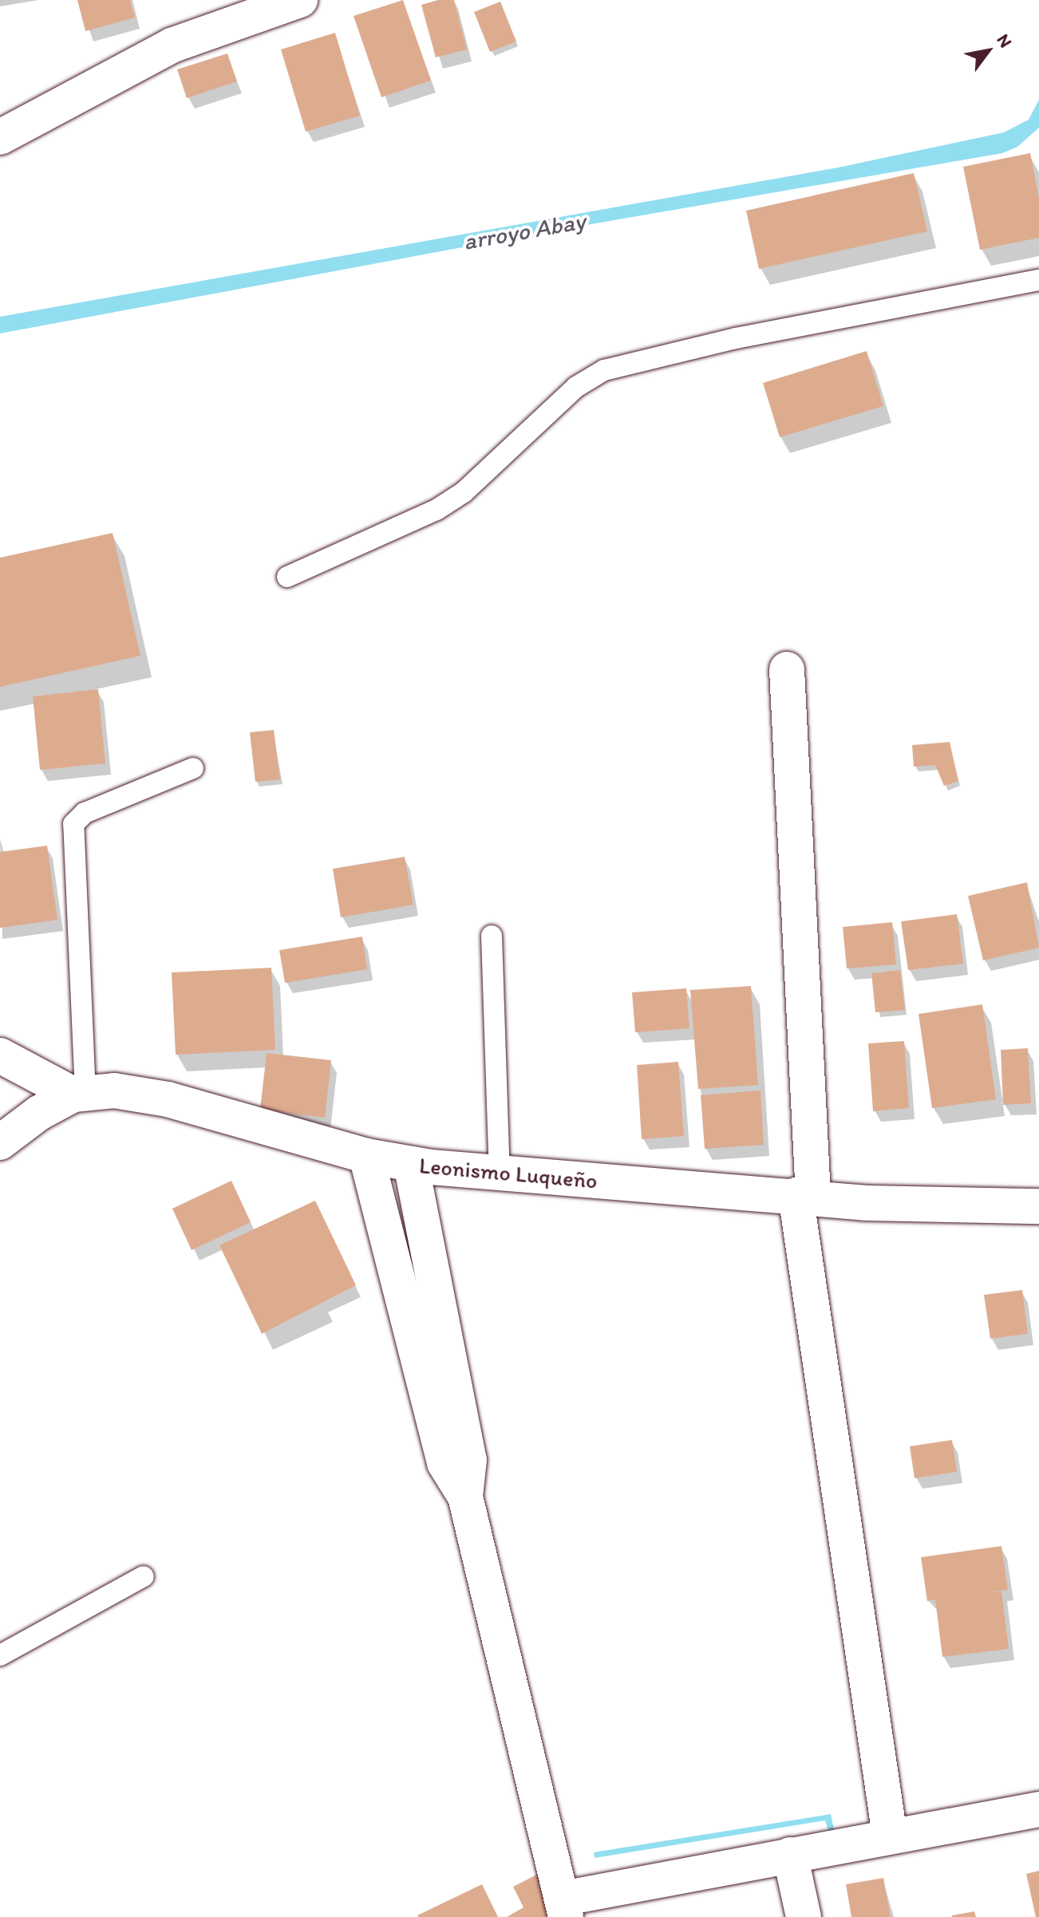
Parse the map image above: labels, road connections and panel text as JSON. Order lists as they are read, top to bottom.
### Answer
{
  "streets": {
    "street": ["Leonismo Luqueño"]
  },
  "water": ["arroyo Abay"],
  "north": "top right"
}
